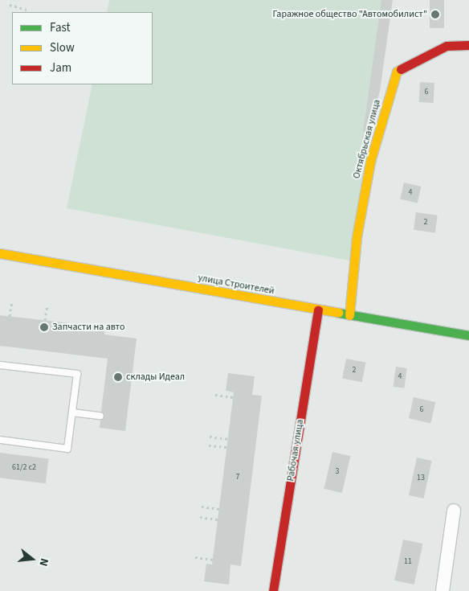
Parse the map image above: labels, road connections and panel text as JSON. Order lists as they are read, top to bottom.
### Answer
{
  "streets": {
    "street": ["Октябрьская улица", "улица Строителей", "Рабочая улица"]
  },
  "crossings": [
    ["Октябрьская улица", "улица Строителей"],
    ["улица Строителей", "Рабочая улица"]
  ],
  "places": ["Гаражное общество \"Автомобилист\"", "Запчасти на авто", "склады Идеал"],
  "house_numbers": [
    "6",
    "4",
    "2",
    "2",
    "4",
    "6",
    "61/2 с2",
    "3",
    "7",
    "13",
    "11"
  ],
  "legend": ["Fast", "Slow", "Jam"],
  "north": "right"
}
